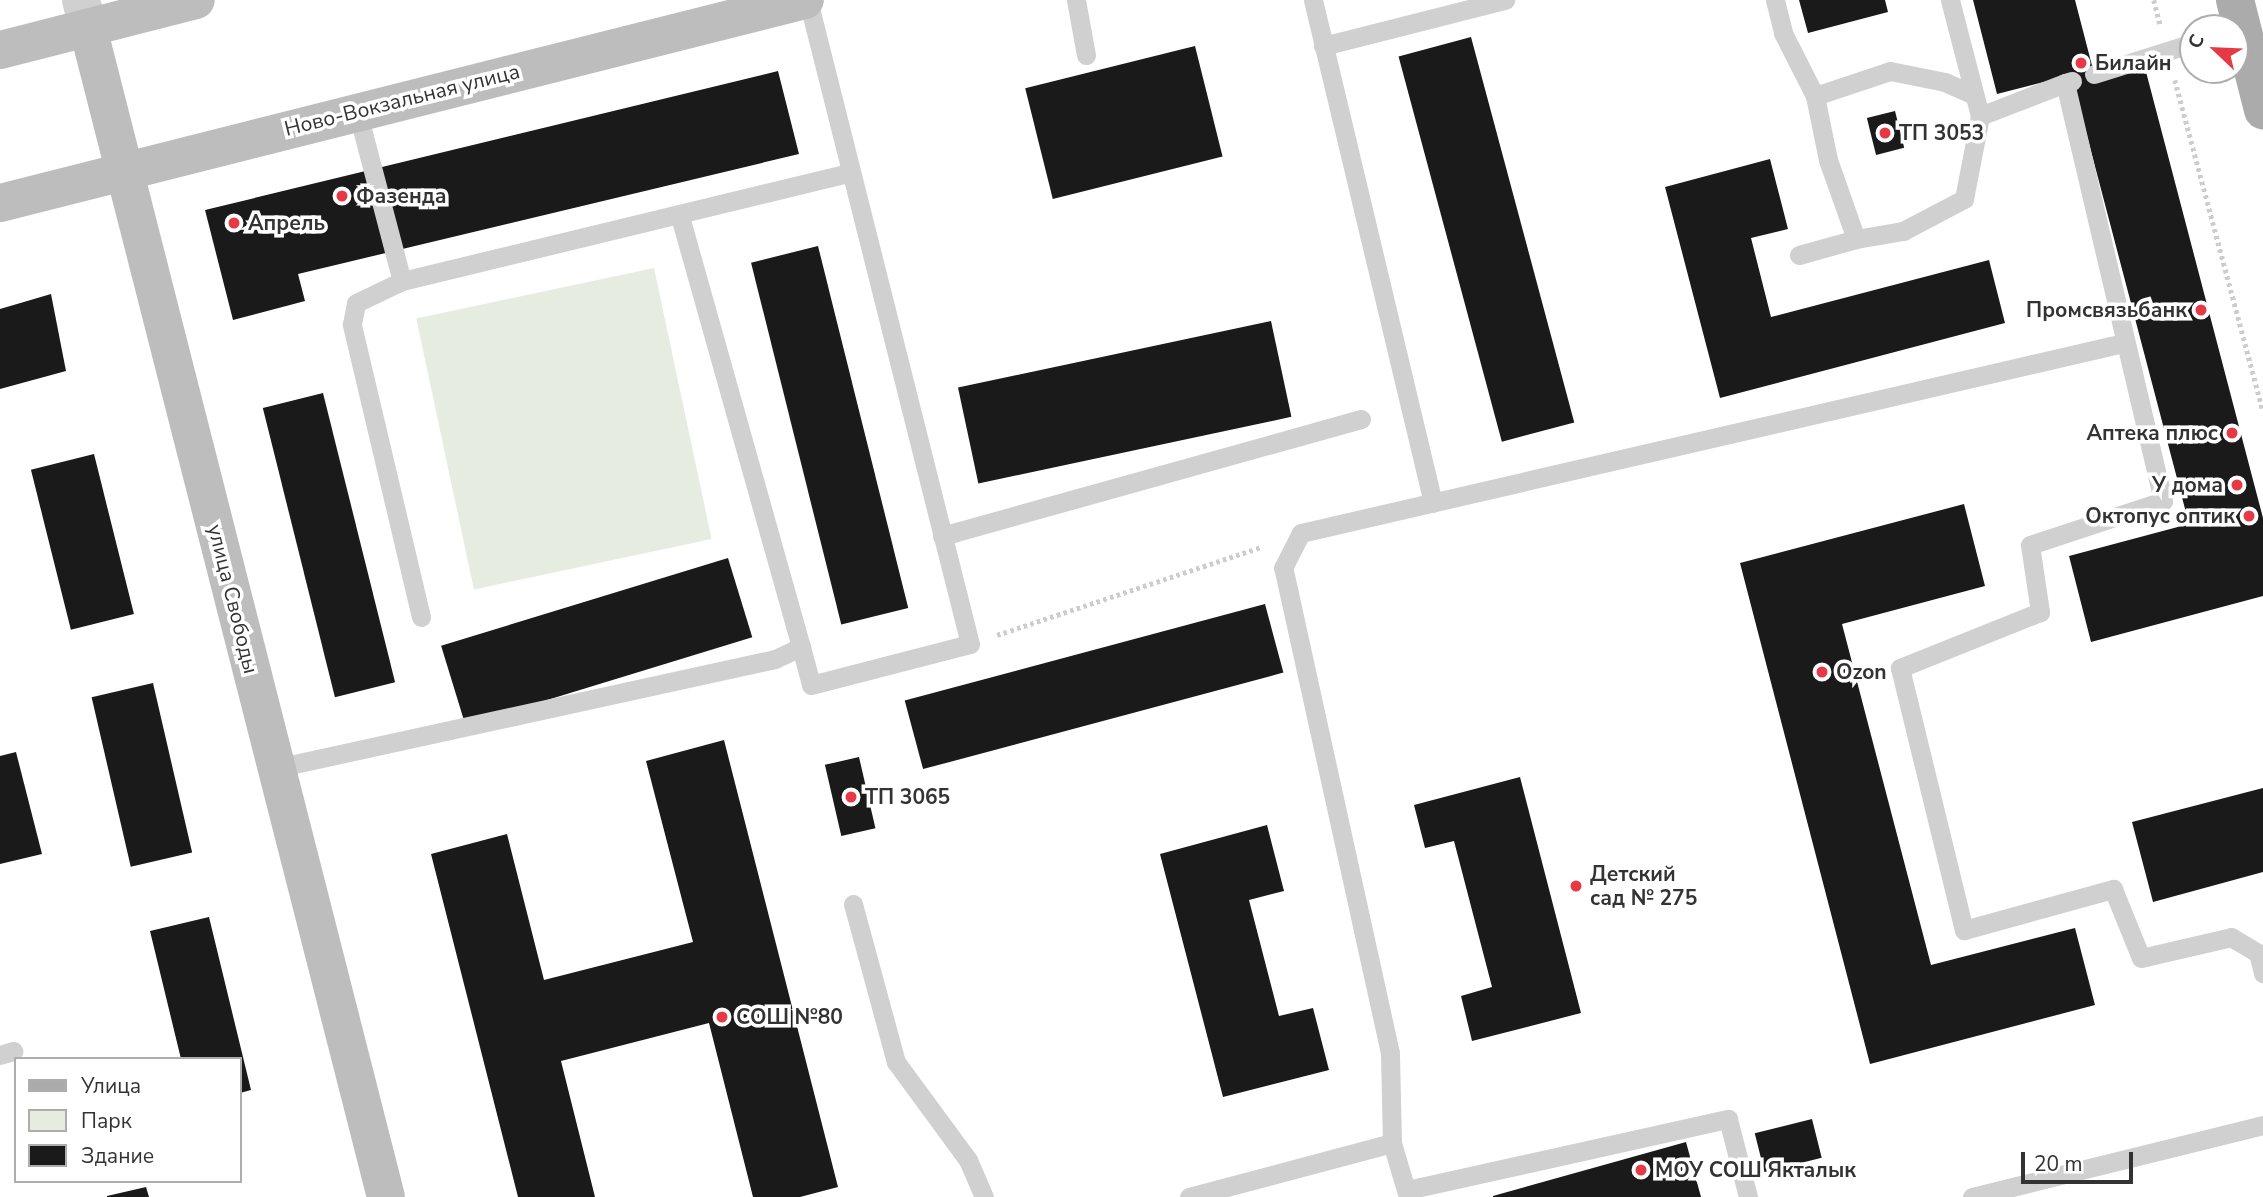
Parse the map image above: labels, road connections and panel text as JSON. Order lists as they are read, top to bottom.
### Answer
{
  "streets": {
    "main road": ["Ново-Вокзальная улица", "улица Свободы"]
  },
  "crossings": [
    ["Ново-Вокзальная улица", "улица Свободы"]
  ],
  "places": [
    "Билайн",
    "ТП 3053",
    "Фазенда",
    "Апрель",
    "Промсвязьбанк",
    "Аптека плюс",
    "У дома",
    "Октопус оптик",
    "Ozon",
    "ТП 3065",
    "Детский сад № 275",
    "СОШ №80",
    "МОУ СОШ Якталык"
  ],
  "legend": ["Улица", "Парк", "Здание"],
  "scale_bar": "20 m",
  "north": "top left"
}
